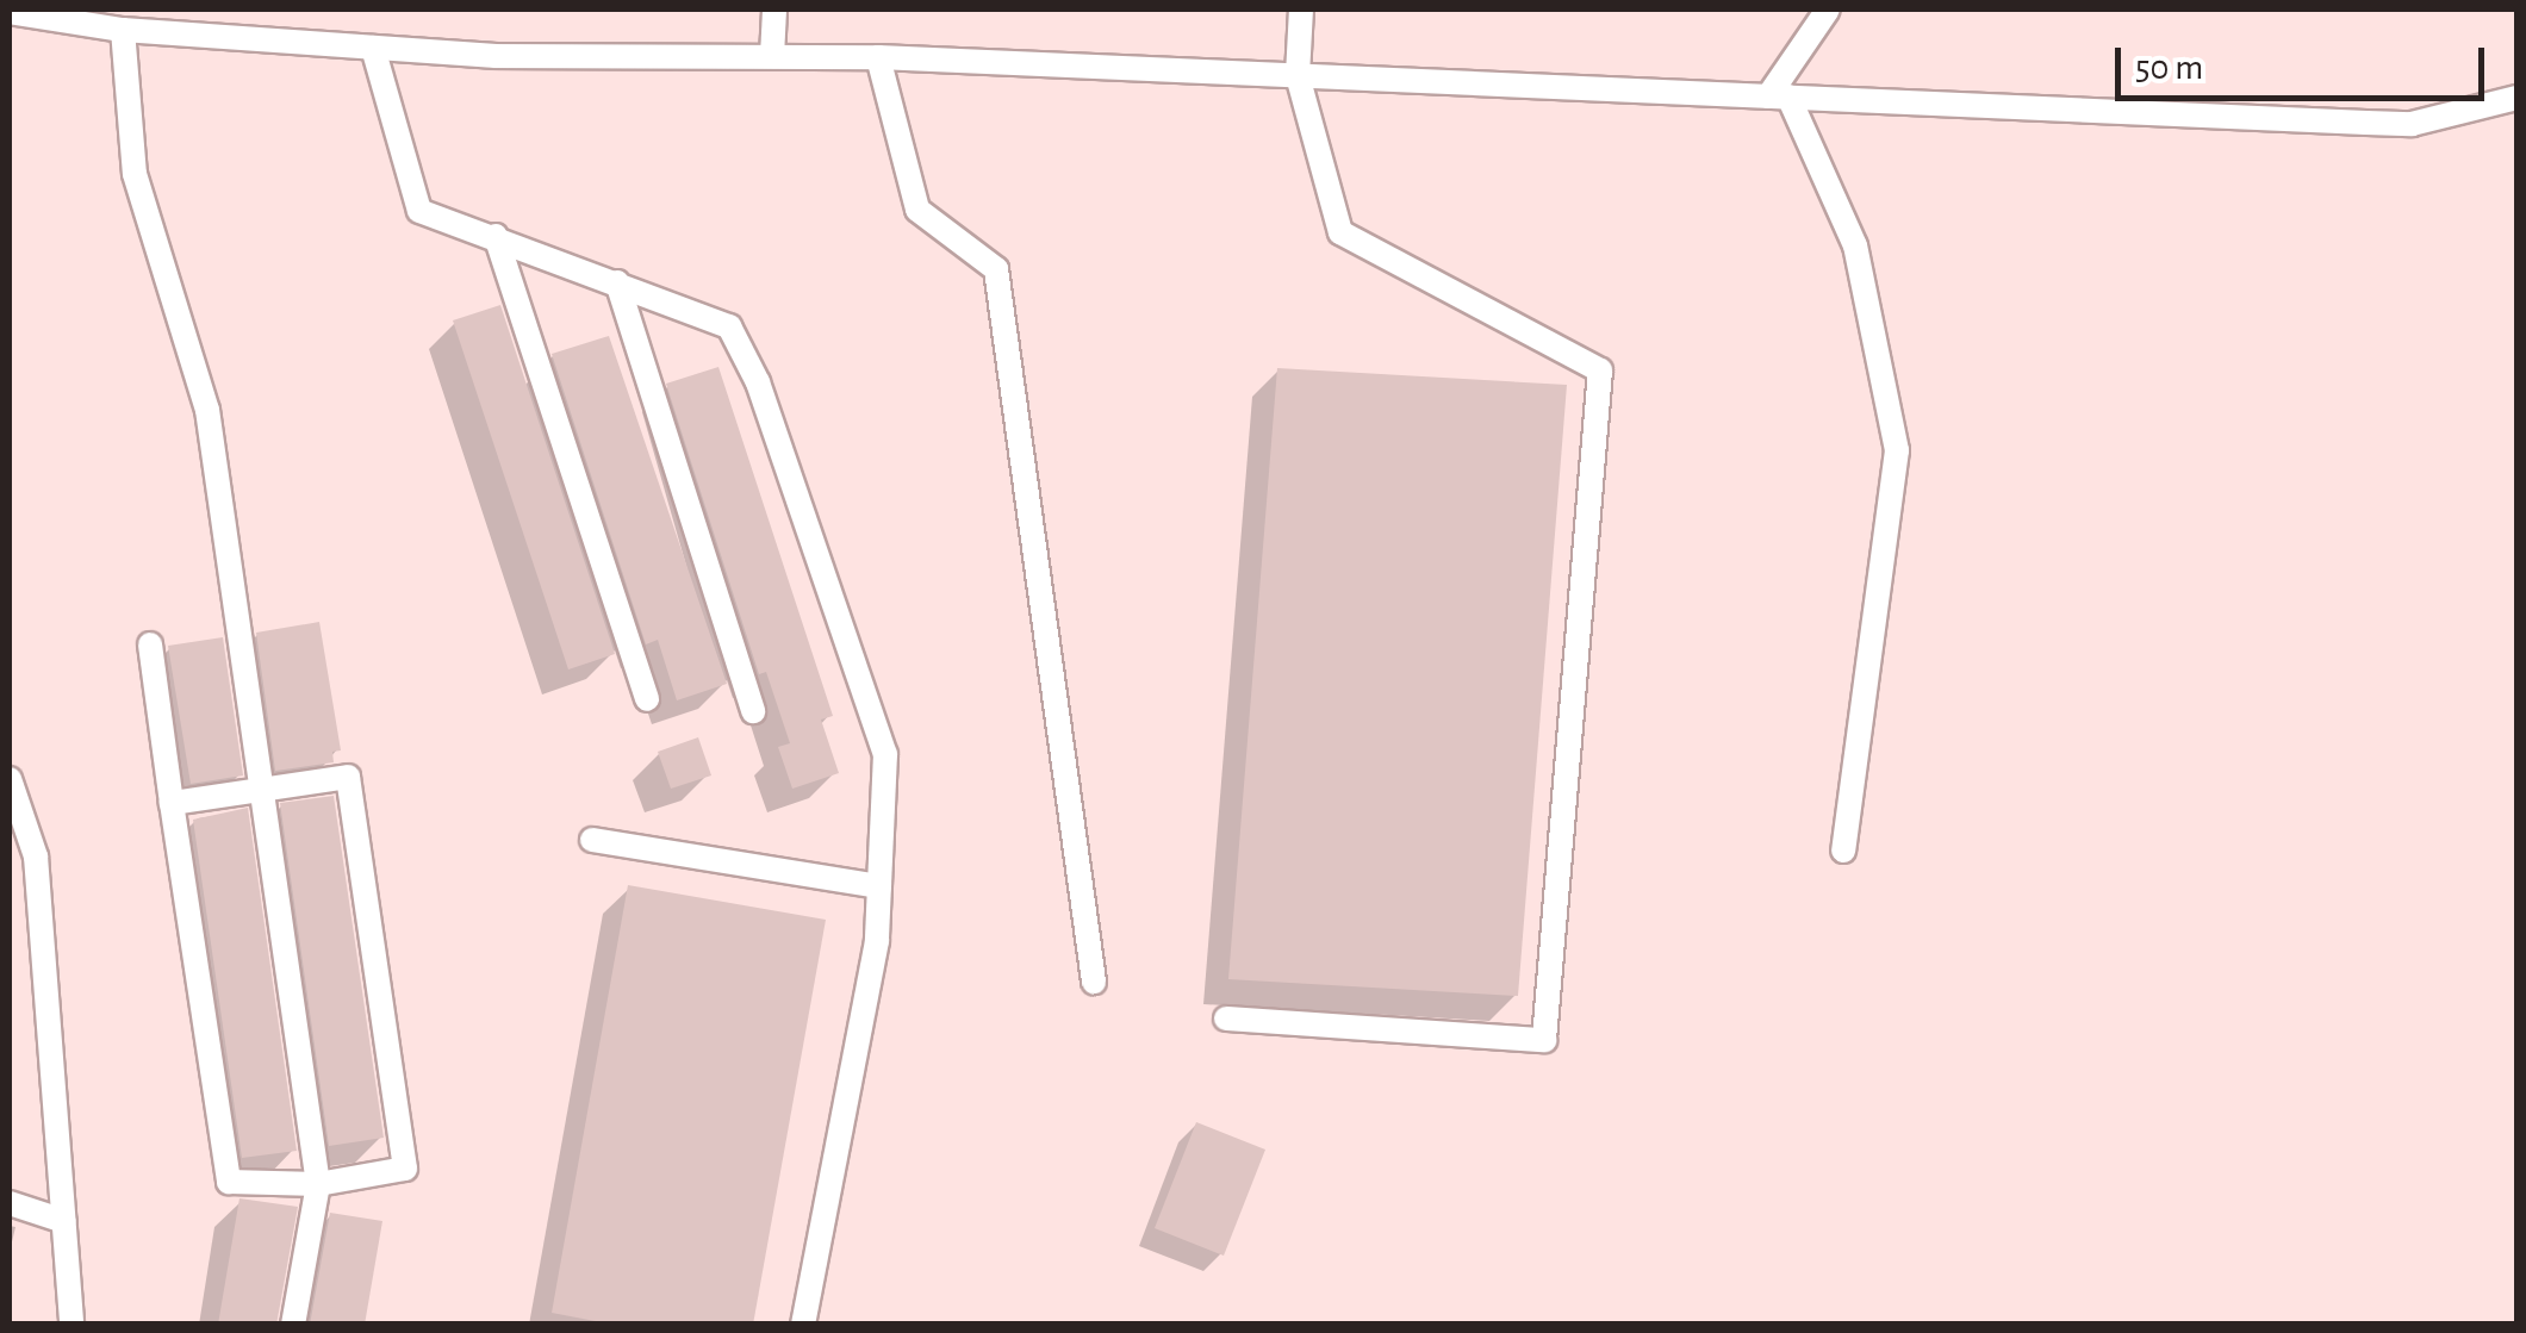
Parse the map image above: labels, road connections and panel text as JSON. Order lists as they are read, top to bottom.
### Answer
{
  "scale_bar": "50 m"
}
